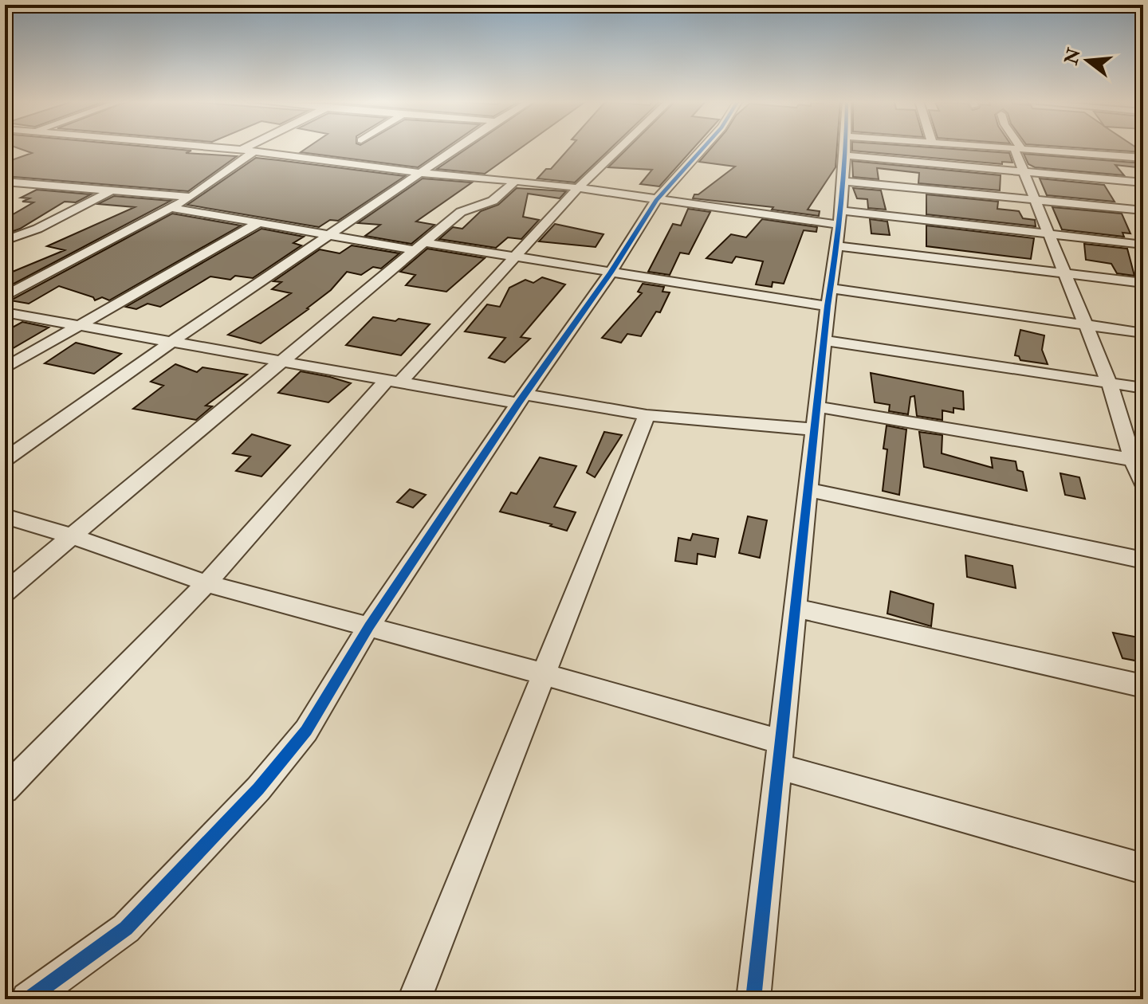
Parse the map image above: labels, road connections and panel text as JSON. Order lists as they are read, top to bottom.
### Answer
{
  "north": "left"
}
